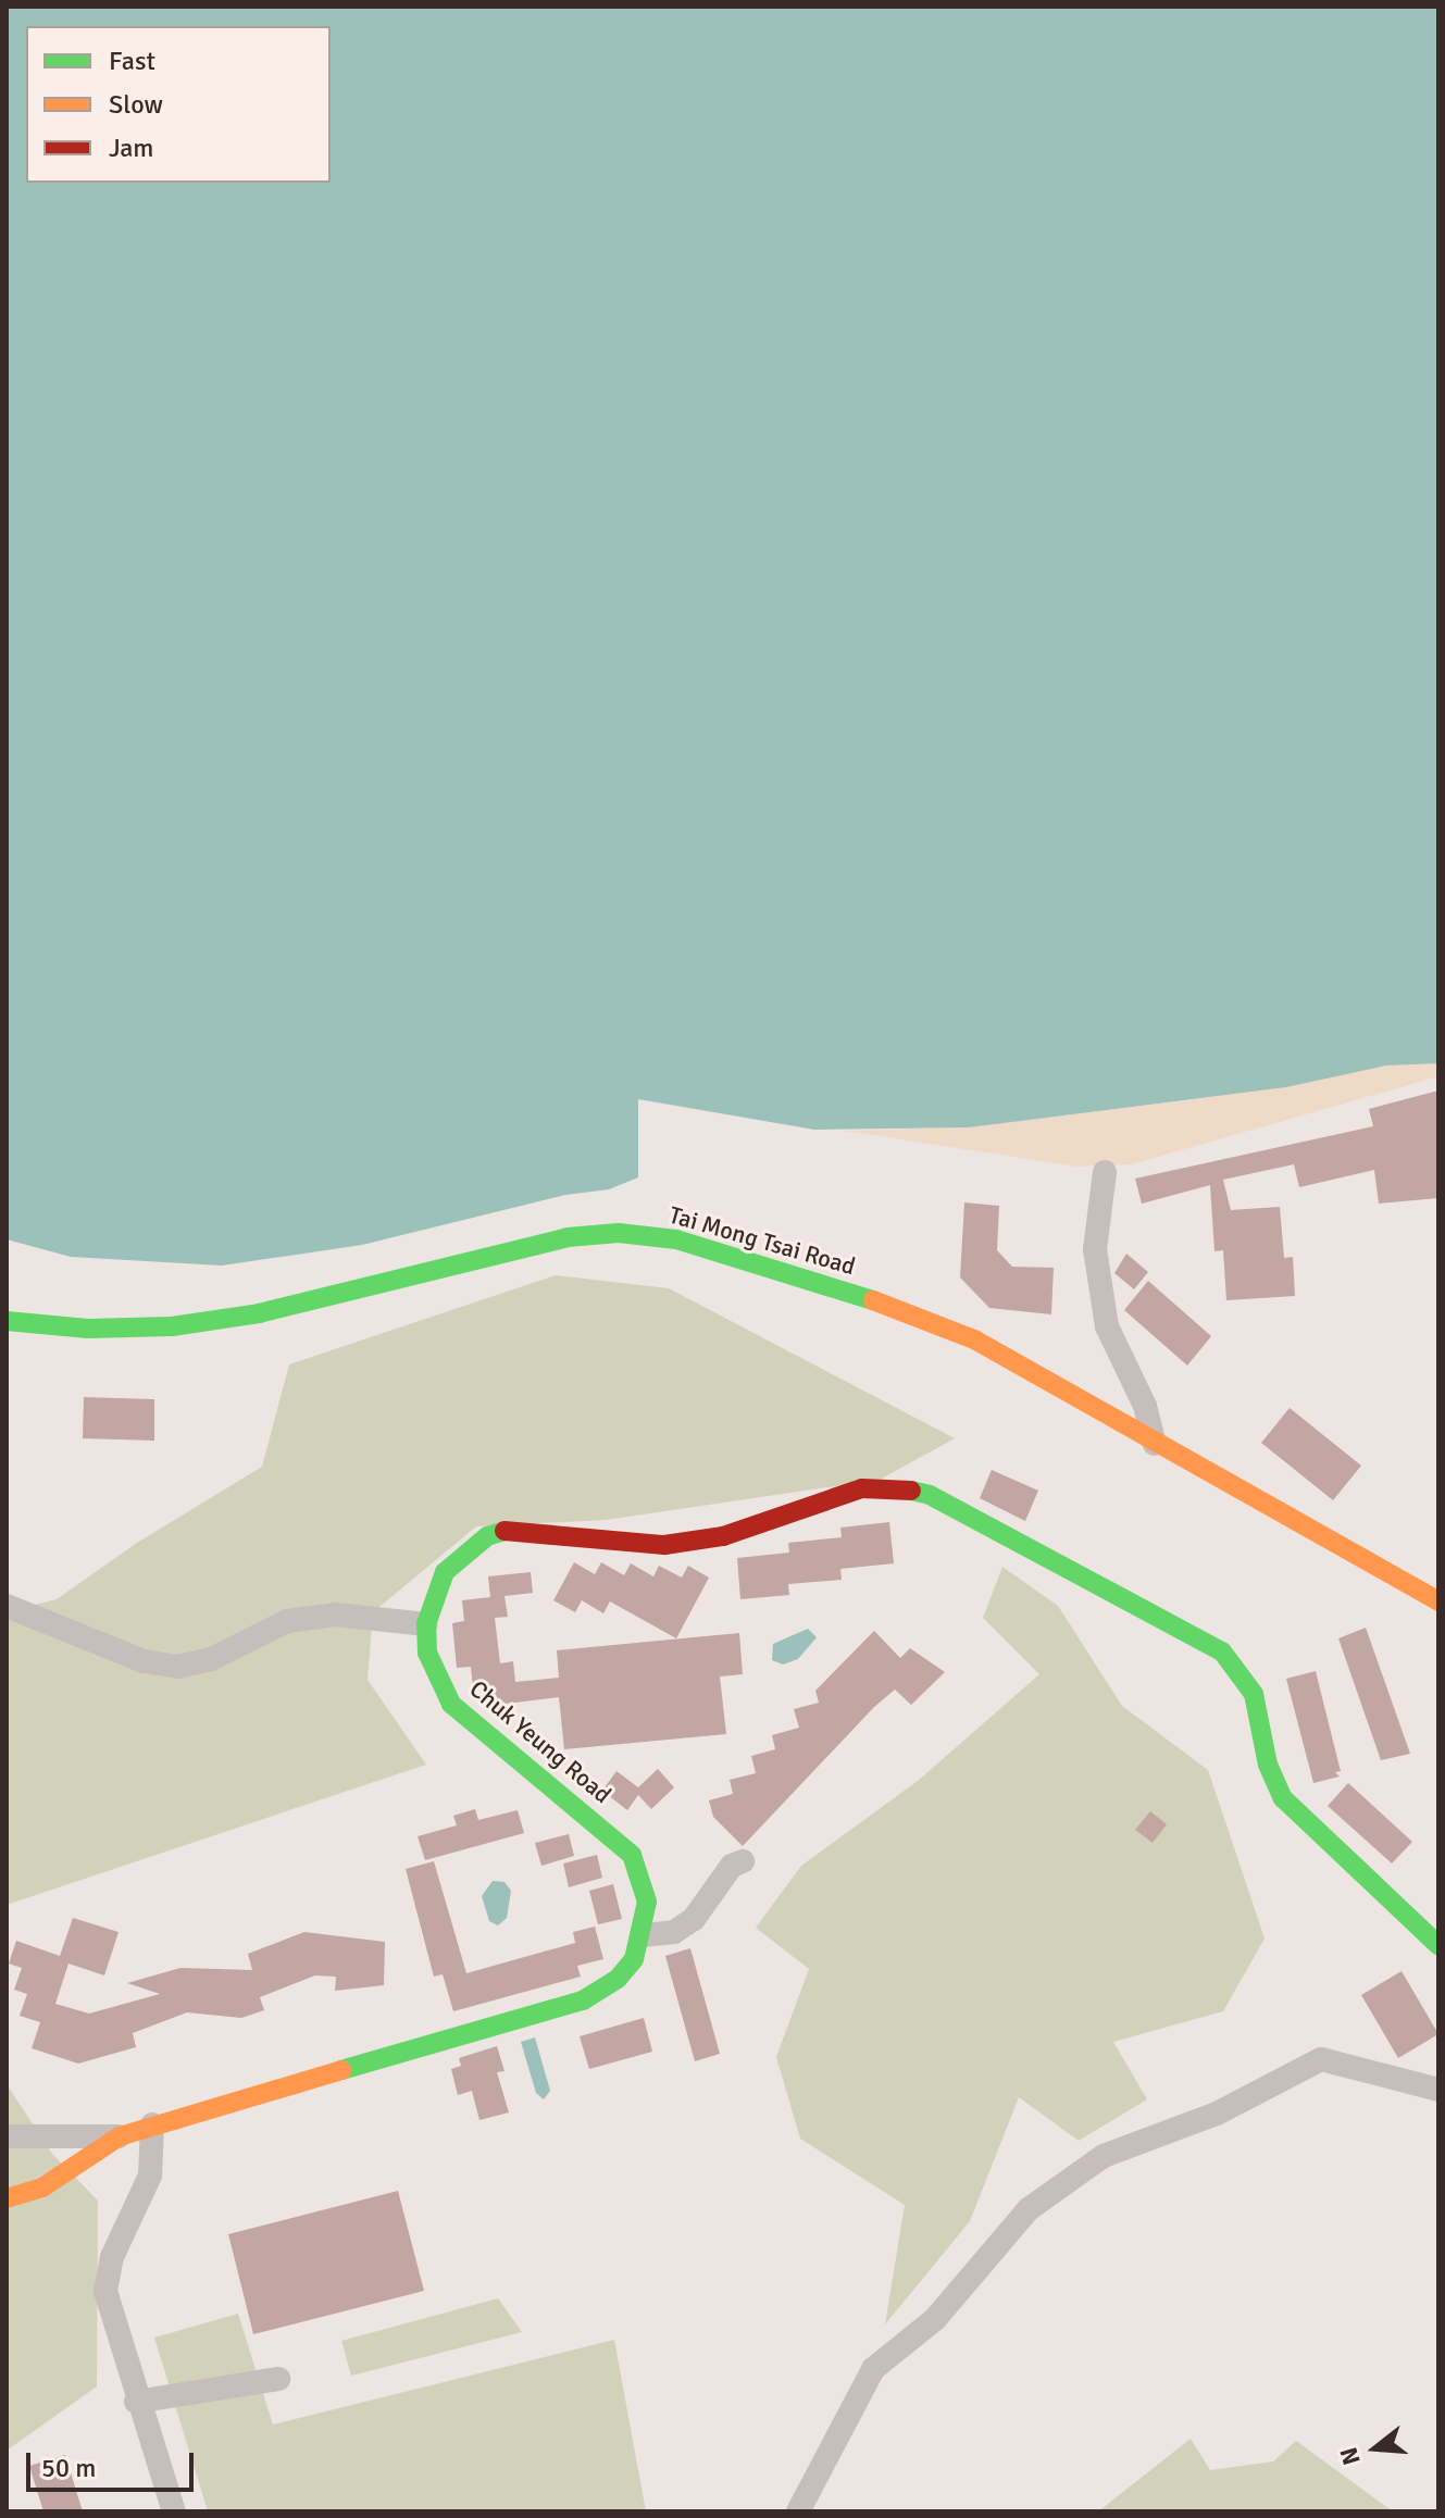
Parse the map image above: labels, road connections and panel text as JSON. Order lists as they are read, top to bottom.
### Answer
{
  "streets": {
    "street": ["Tai Mong Tsai Road", "Chuk Yeung Road"]
  },
  "legend": ["Fast", "Slow", "Jam"],
  "scale_bar": "50 m",
  "north": "left"
}
